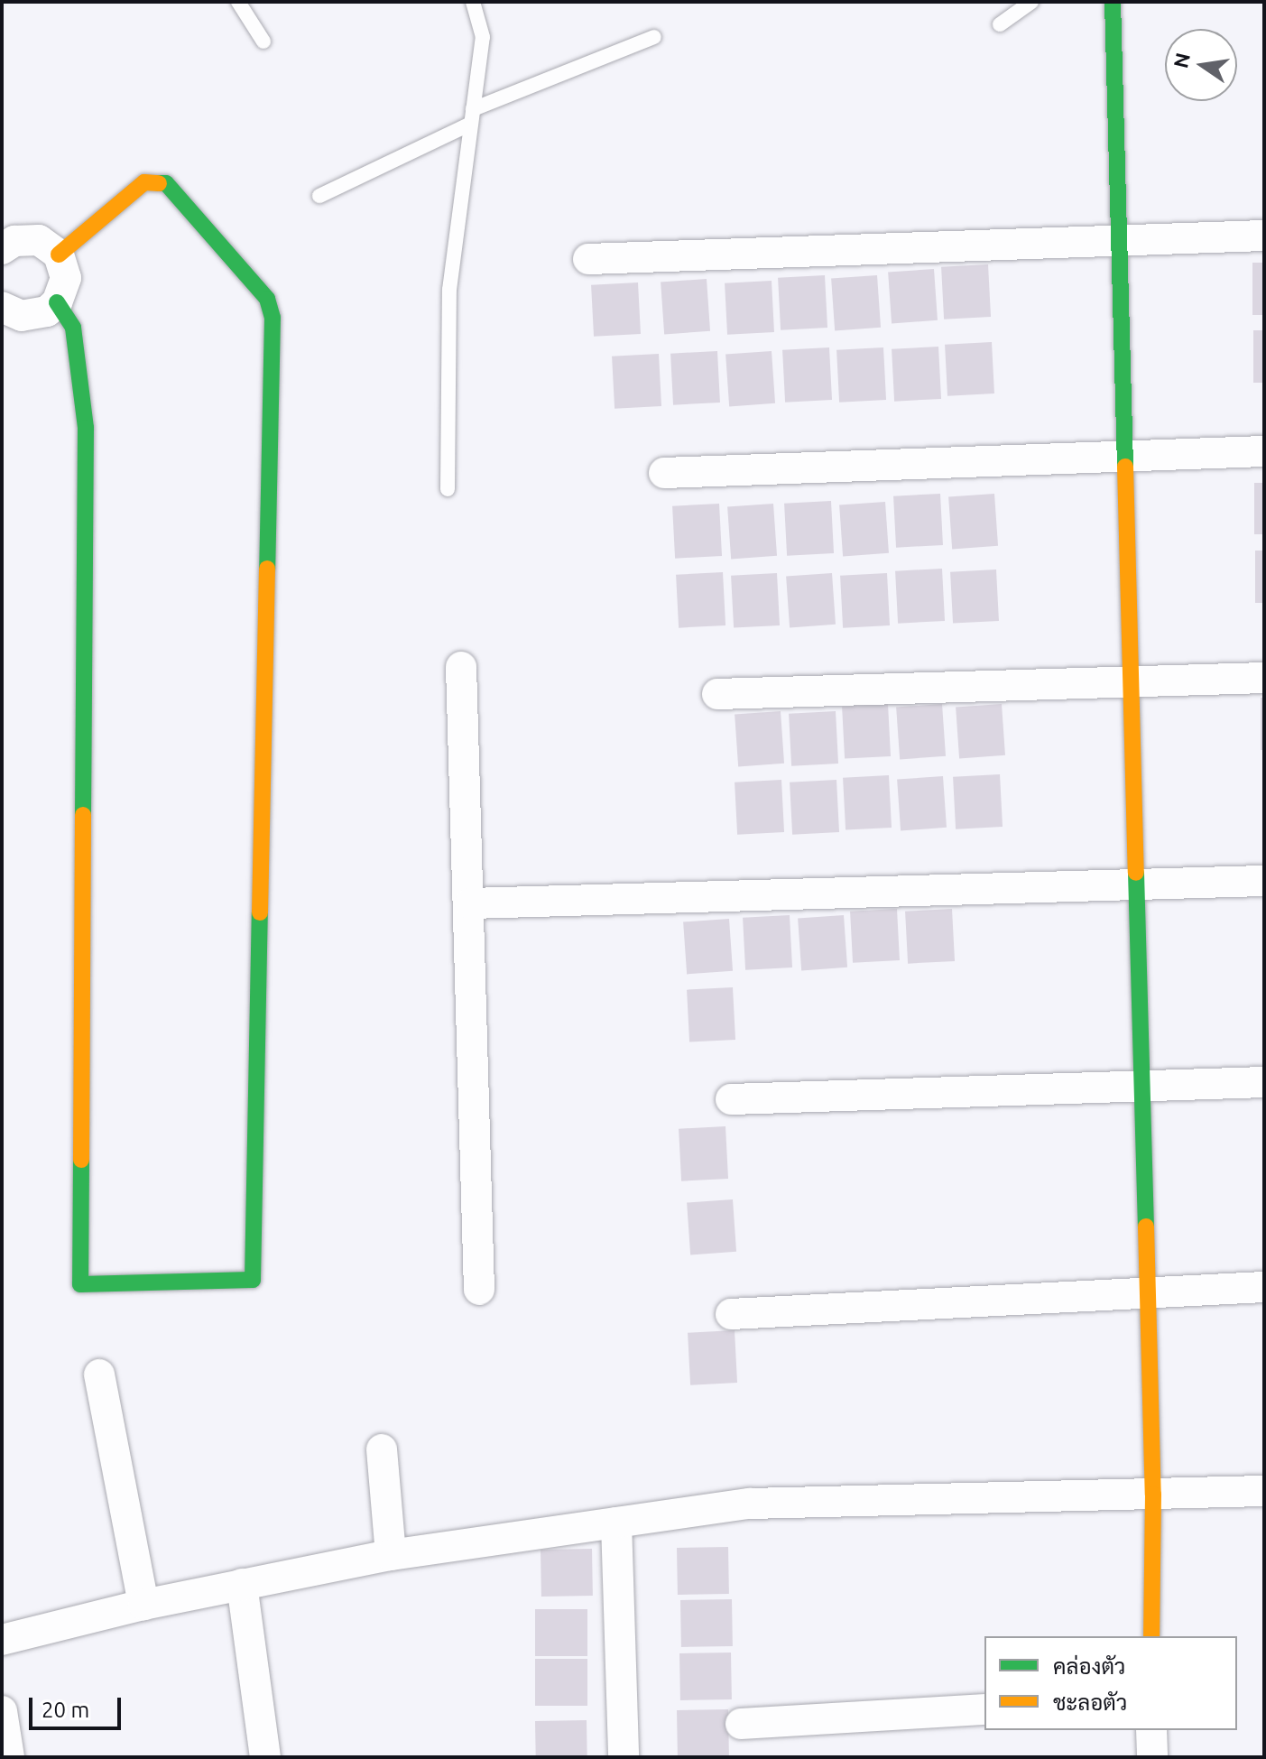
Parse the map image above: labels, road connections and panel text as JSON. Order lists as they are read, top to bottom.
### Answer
{
  "legend": ["คล่องตัว", "ชะลอตัว"],
  "scale_bar": "20 m",
  "north": "left"
}
